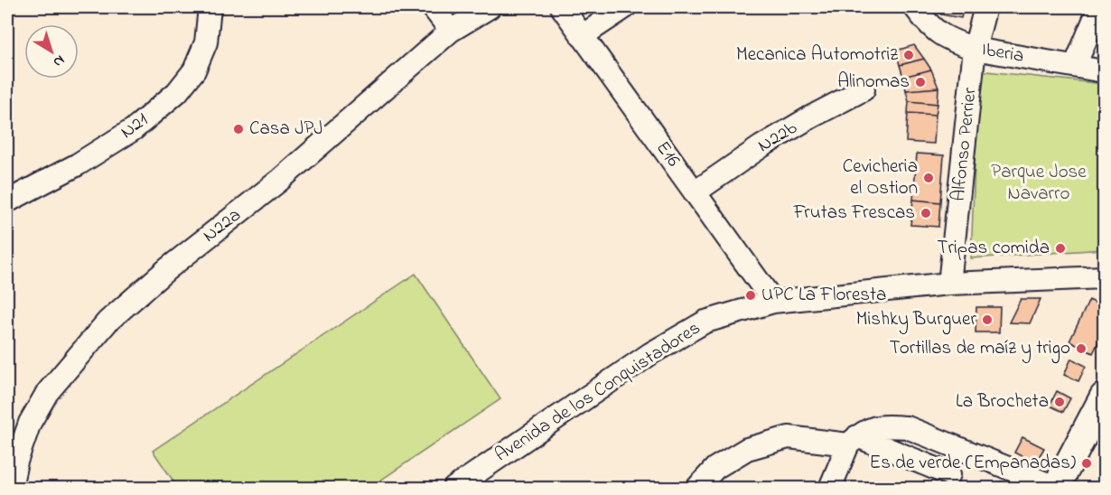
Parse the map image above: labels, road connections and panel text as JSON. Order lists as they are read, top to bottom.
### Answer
{
  "streets": {
    "street": [
      "Iberia",
      "N21",
      "N22b",
      "Alfonso Perrier",
      "E16",
      "N22a",
      "Avenida de los Conquistadores"
    ]
  },
  "crossings": [
    ["Iberia", "Alfonso Perrier"],
    ["N22b", "E16"],
    ["Alfonso Perrier", "Avenida de los Conquistadores"],
    ["E16", "Avenida de los Conquistadores"]
  ],
  "parks": ["Parque Jose Navarro"],
  "places": [
    "Mecanica Automotriz",
    "Alinomas",
    "Casa JPJ",
    "Cevicheria el Ostion",
    "Frutas Frescas",
    "Tripas comida",
    "UPC La Floresta",
    "Mishky Burguer",
    "Tortillas de maíz y trigo",
    "La Brocheta",
    "Es de verde (Empanadas)"
  ],
  "north": "bottom right"
}
